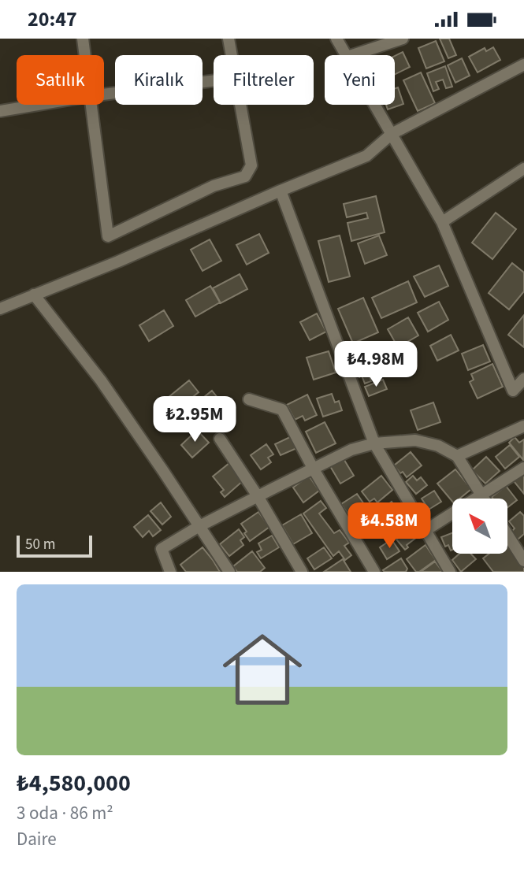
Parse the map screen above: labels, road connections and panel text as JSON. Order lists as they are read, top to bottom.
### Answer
{
  "scale_bar": "50 m",
  "north": "top left",
  "page": {
    "status": "20:47",
    "chip": [
      "Satılık",
      "Kiralık",
      "Filtreler",
      "Yeni"
    ],
    "price": ["₺4.98M", "₺2.95M", "₺4.58M"],
    "scale": "50 m",
    "list": [
      {
        "name": "₺4,580,000",
        "note": "3 oda · 86 m² · Daire"
      }
    ]
  }
}
